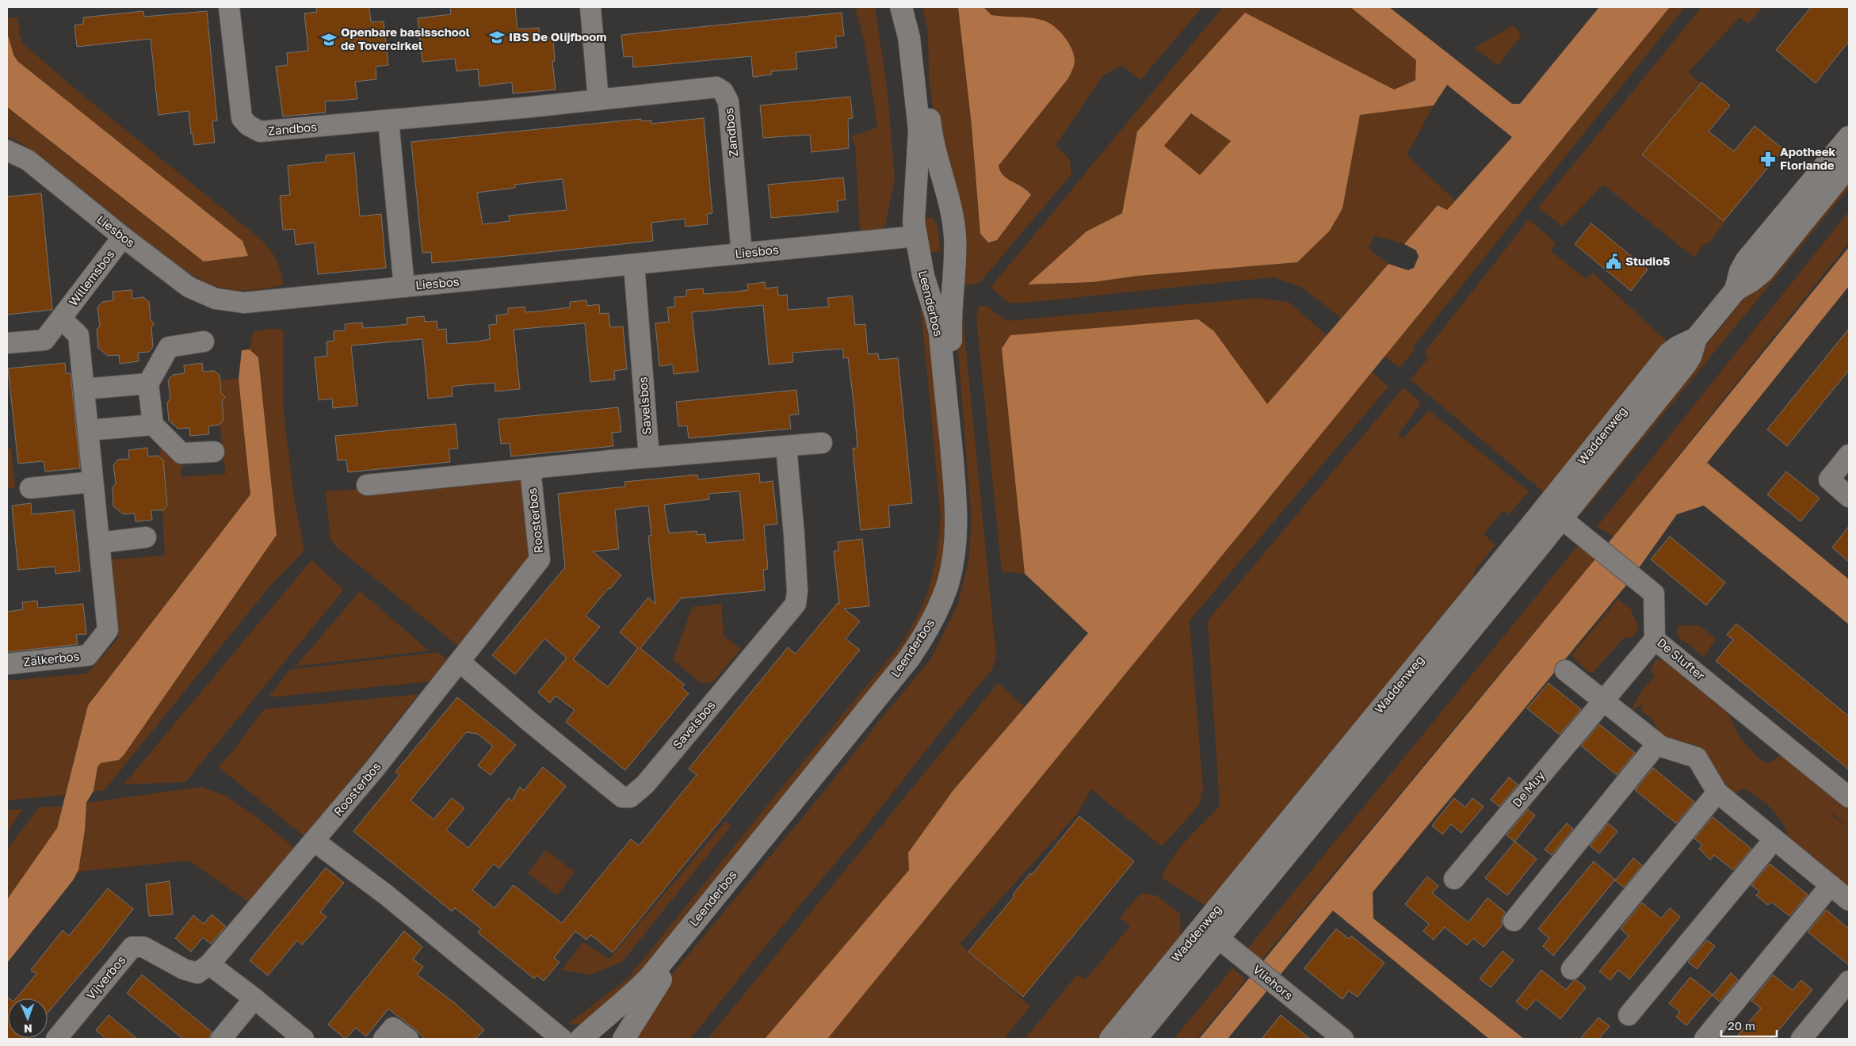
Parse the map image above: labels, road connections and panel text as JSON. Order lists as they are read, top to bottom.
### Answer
{
  "streets": {
    "main road": ["Leenderbos", "Waddenweg"],
    "street": [
      "Zandbos",
      "Liesbos",
      "Willemsbos",
      "Savelsbos",
      "Roosterbos",
      "Zalkerbos",
      "De Slufter",
      "De Muy",
      "Vijverbos",
      "Vliehors"
    ]
  },
  "crossings": [
    ["Zandbos", "Liesbos"],
    ["Liesbos", "Willemsbos"],
    ["Liesbos", "Leenderbos"],
    ["Liesbos", "Savelsbos"],
    ["Savelsbos", "Roosterbos"],
    ["Waddenweg", "De Slufter"],
    ["Waddenweg", "Vliehors"],
    ["Roosterbos", "Vijverbos"],
    ["De Slufter", "De Muy"]
  ],
  "places": {
    "school or university": ["IBS De Olijfboom", "Openbare basisschool de Tovercirkel"],
    "pharmacy": ["Apotheek Floriande"],
    "public building": ["Studio5"]
  },
  "scale_bar": "20 m",
  "north": "bottom"
}
